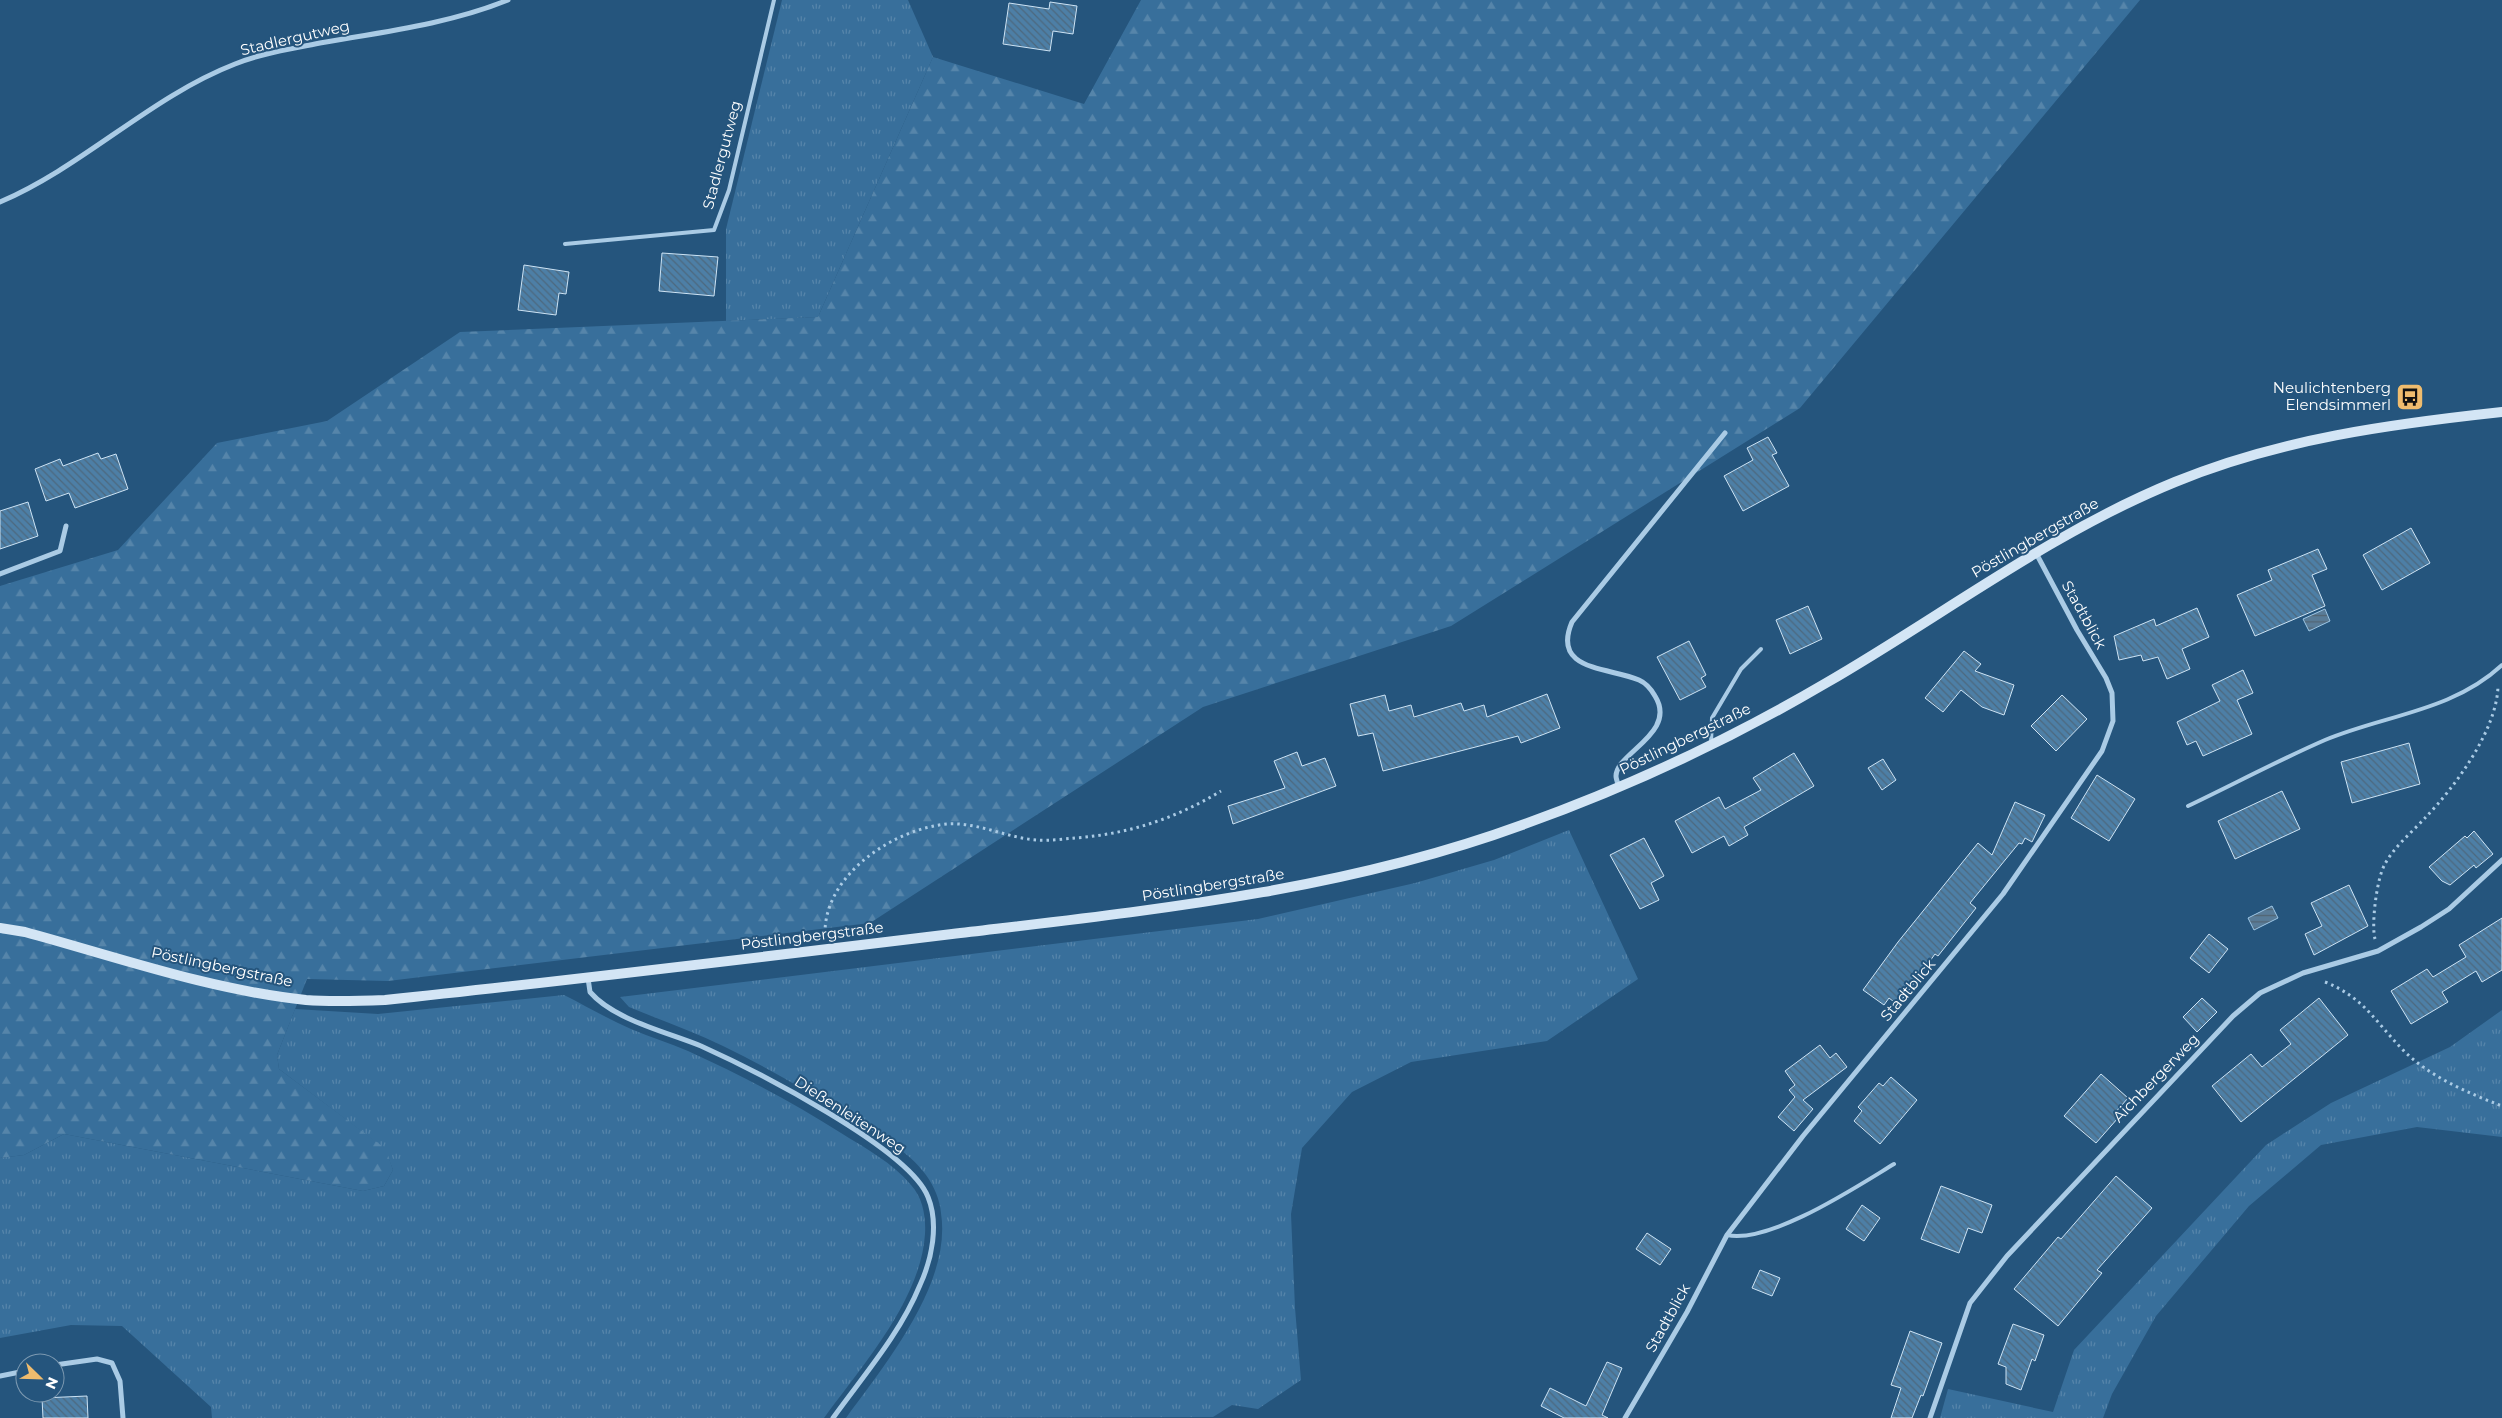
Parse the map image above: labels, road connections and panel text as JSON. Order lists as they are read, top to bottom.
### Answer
{
  "streets": {
    "main road": ["Pöstlingbergstraße"],
    "street": [
      "Stadlergutweg",
      "Stadtblick",
      "Aichbergerweg",
      "Dießenleitenweg"
    ]
  },
  "crossings": [
    ["Pöstlingbergstraße", "Stadtblick"],
    ["Pöstlingbergstraße", "Dießenleitenweg"]
  ],
  "places": {
    "bus stop": ["Neulichtenberg Elendsimmerl"]
  },
  "north": "bottom right"
}
